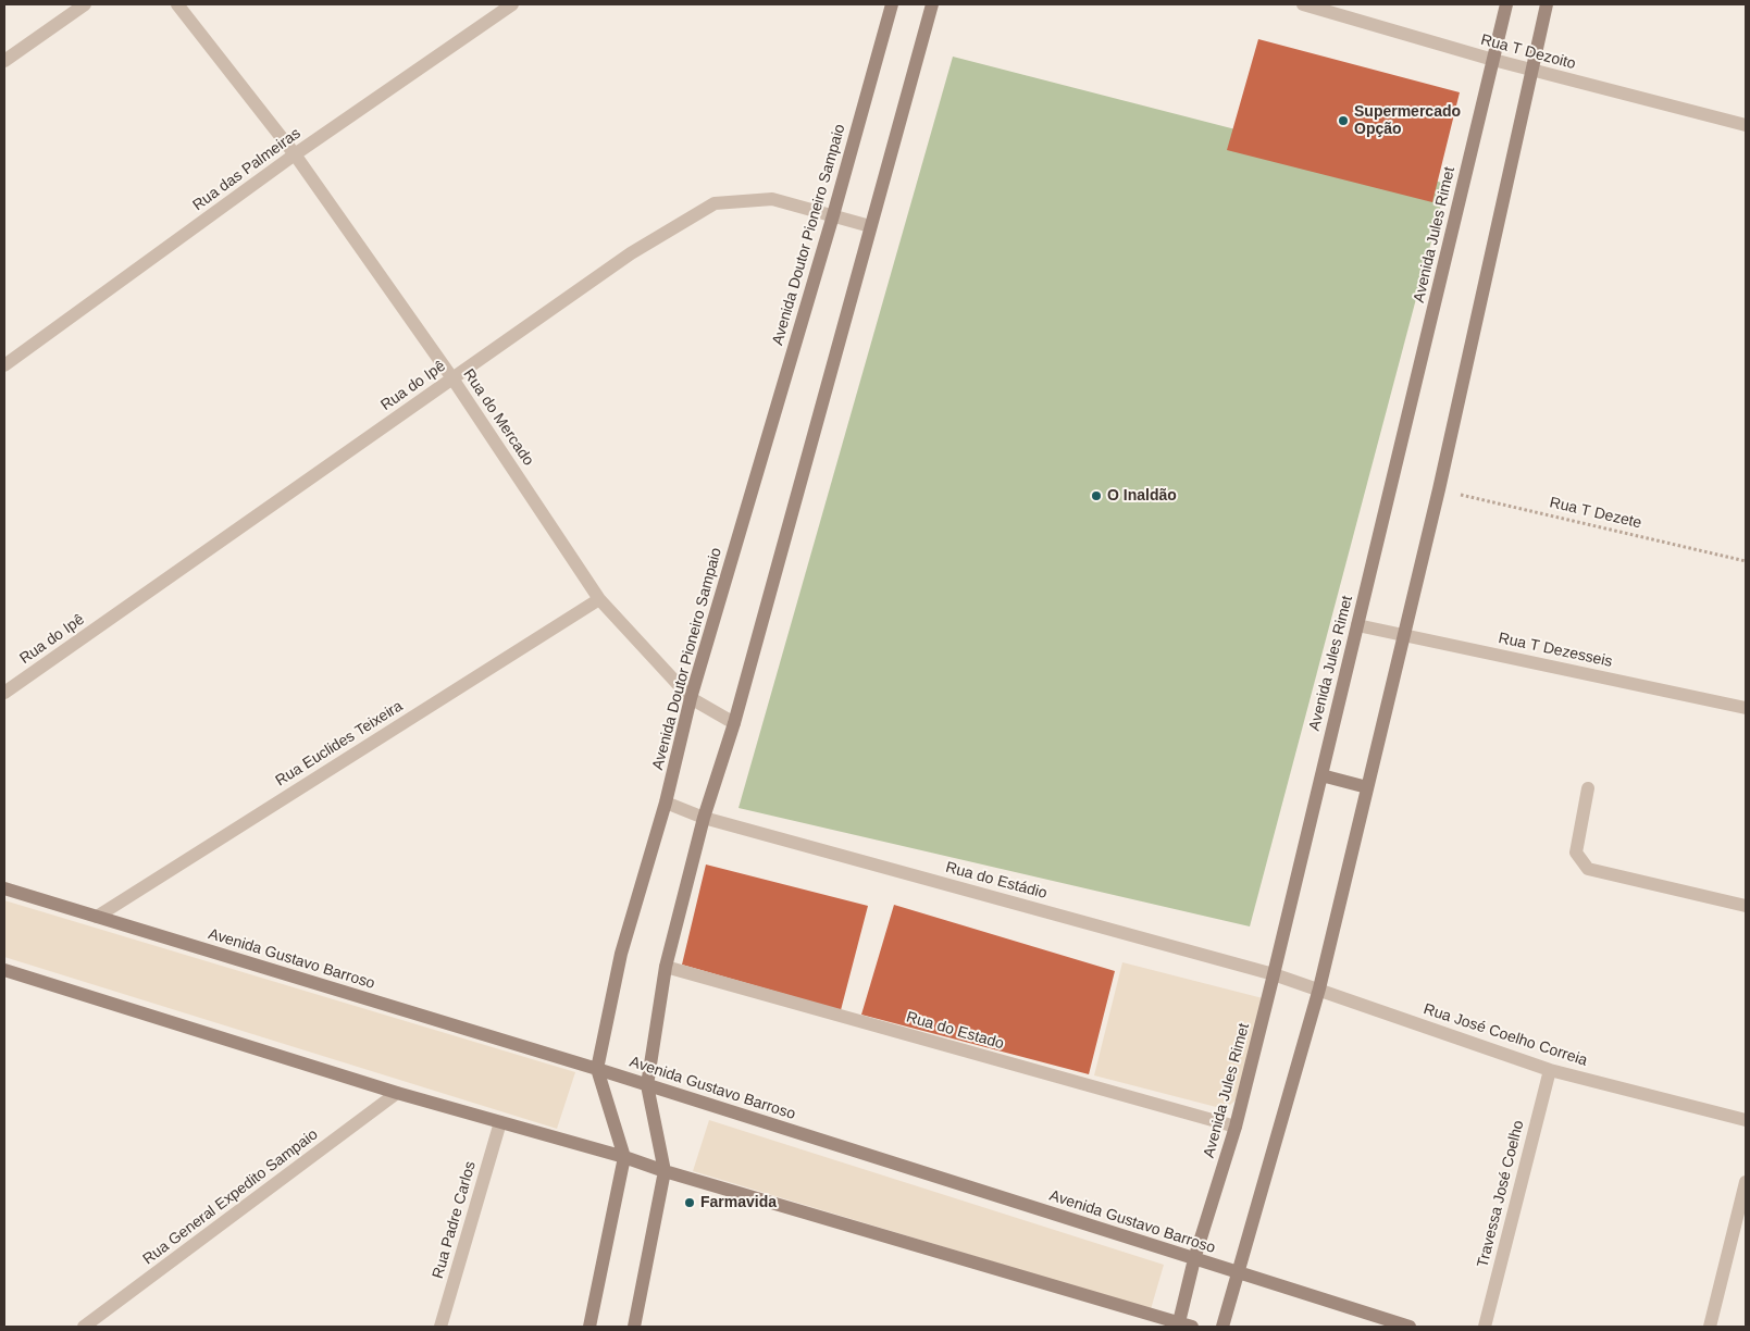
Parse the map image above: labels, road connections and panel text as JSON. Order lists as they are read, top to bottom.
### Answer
{
  "streets": {
    "street": [
      "Rua T Dezoito",
      "Rua das Palmeiras",
      "Avenida Doutor Pioneiro Sampaio",
      "Avenida Jules Rimet",
      "Rua do Ipê",
      "Rua do Mercado",
      "Rua T Dezesseis",
      "Rua Euclides Teixeira",
      "Rua do Estádio",
      "Avenida Gustavo Barroso",
      "Rua do Estado",
      "Rua José Coelho Correia",
      "Travessa José Coelho",
      "Rua General Expedito Sampaio",
      "Rua Padre Carlos"
    ],
    "path": ["Rua T Dezete"]
  },
  "crossings": [
    ["Rua T Dezoito", "Avenida Jules Rimet"],
    ["Rua das Palmeiras", "Rua do Mercado"],
    ["Avenida Doutor Pioneiro Sampaio", "Rua do Ipê"],
    ["Avenida Doutor Pioneiro Sampaio", "Rua do Mercado"],
    ["Avenida Doutor Pioneiro Sampaio", "Rua do Estádio"],
    ["Avenida Doutor Pioneiro Sampaio", "Avenida Gustavo Barroso"],
    ["Avenida Jules Rimet", "Rua T Dezesseis"],
    ["Avenida Jules Rimet", "Rua do Estádio"],
    ["Avenida Jules Rimet", "Avenida Gustavo Barroso"],
    ["Avenida Jules Rimet", "Rua do Estado"],
    ["Rua do Ipê", "Rua do Mercado"],
    ["Rua do Mercado", "Rua Euclides Teixeira"],
    ["Rua Euclides Teixeira", "Avenida Gustavo Barroso"],
    ["Rua do Estádio", "Rua José Coelho Correia"],
    ["Rua José Coelho Correia", "Travessa José Coelho"]
  ],
  "places": ["Supermercado Opção", "O Inaldão", "Farmavida"]
}
